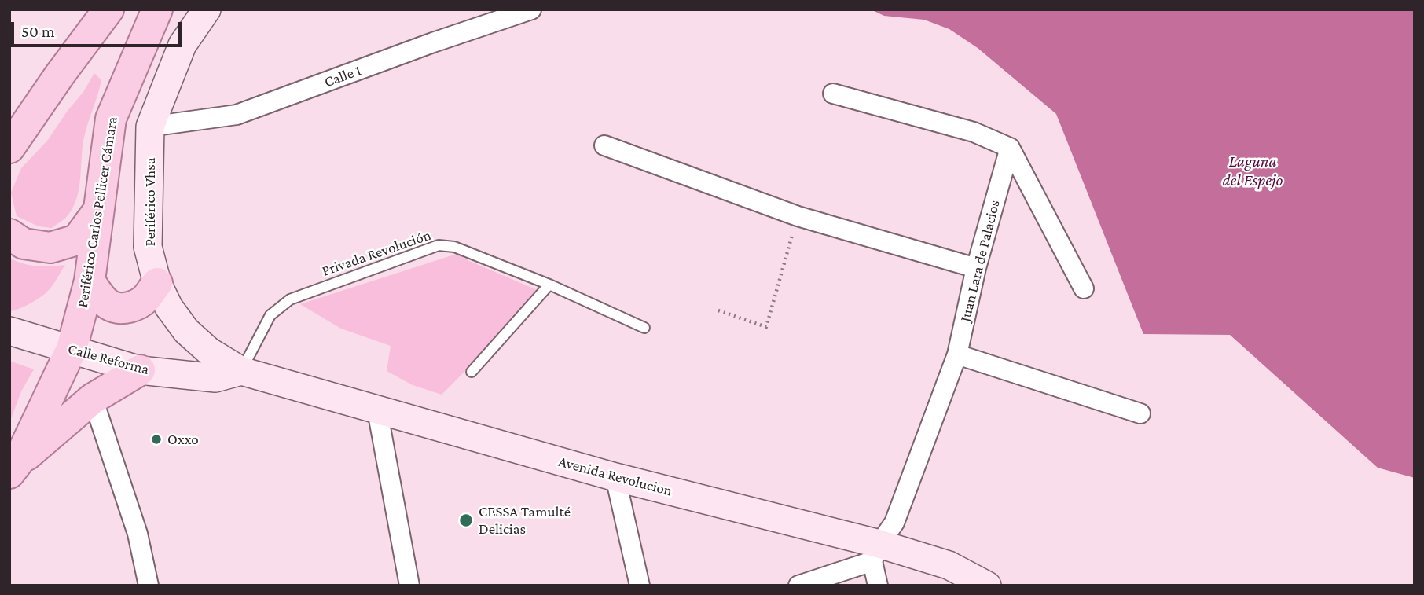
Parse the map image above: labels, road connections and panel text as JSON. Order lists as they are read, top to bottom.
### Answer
{
  "streets": {
    "main road": ["Periférico Carlos Pellicer Cámara"],
    "street": [
      "Calle 1",
      "Periférico Vhsa",
      "Juan Lara de Palacios",
      "Calle Reforma",
      "Avenida Revolucion"
    ],
    "lane": ["Privada Revolución"]
  },
  "crossings": [
    ["Calle 1", "Periférico Vhsa"],
    ["Periférico Vhsa", "Privada Revolución"],
    ["Periférico Vhsa", "Calle Reforma"],
    ["Periférico Vhsa", "Avenida Revolucion"],
    ["Periférico Carlos Pellicer Cámara", "Calle Reforma"],
    ["Privada Revolución", "Calle Reforma"],
    ["Privada Revolución", "Avenida Revolucion"],
    ["Juan Lara de Palacios", "Avenida Revolucion"],
    ["Calle Reforma", "Avenida Revolucion"]
  ],
  "water": ["Laguna del Espejo"],
  "places": ["Oxxo", "CESSA Tamulté Delicias"],
  "scale_bar": "50 m"
}
